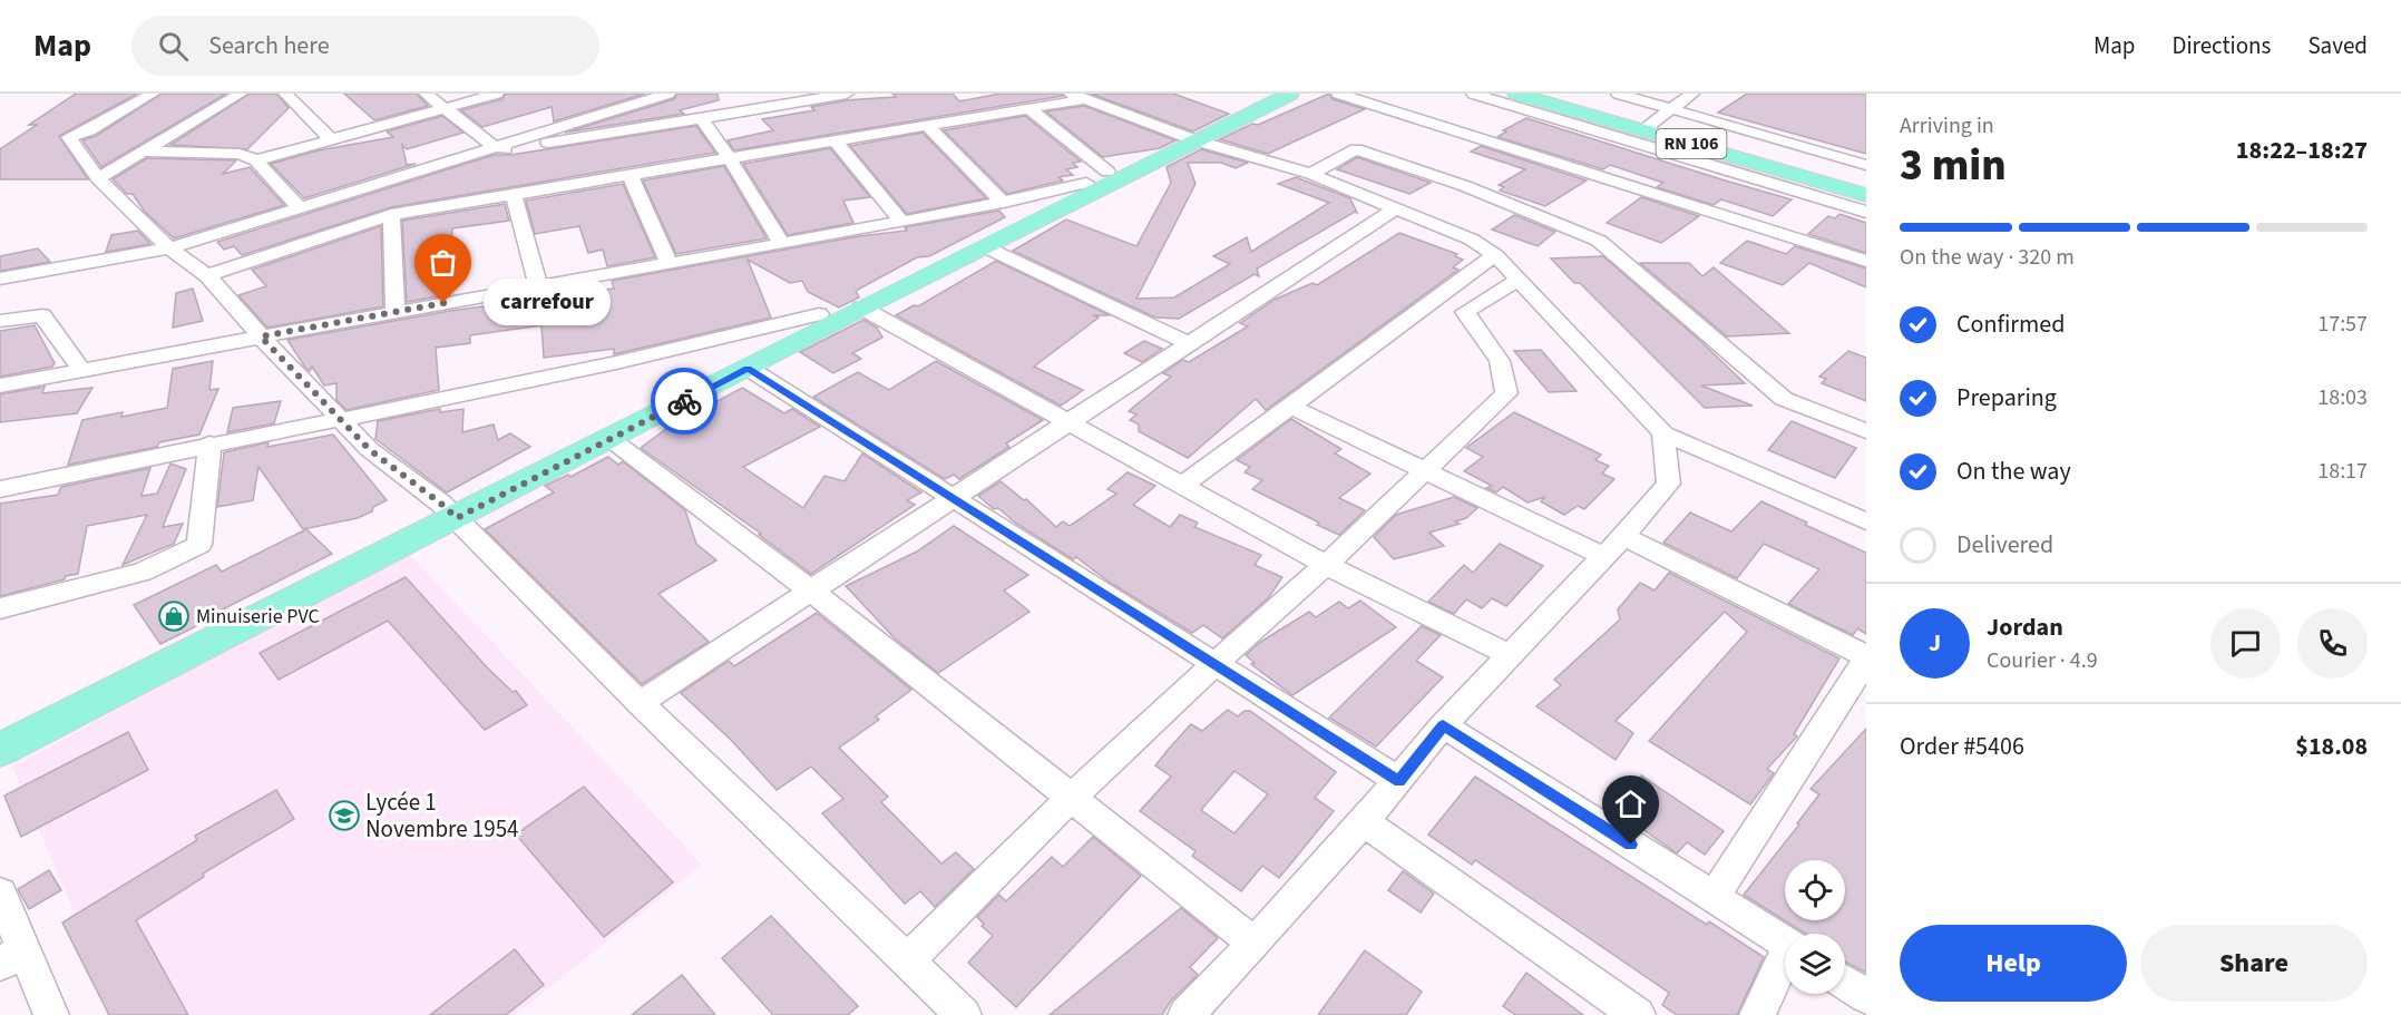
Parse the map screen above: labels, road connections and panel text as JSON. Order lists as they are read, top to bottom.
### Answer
{
  "streets": {
    "main road": ["RN 106"]
  },
  "places": {
    "other": ["carrefour"],
    "shop": ["Minuiserie PVC"],
    "school or university": ["Lycée 1 Novembre 1954"]
  },
  "page": {
    "header": "Map",
    "search": "Search here",
    "nav": ["Map", "Directions", "Saved"],
    "heading": ["3 min", "Arriving in", "18:22–18:27"],
    "panel": [
      "Jordan",
      "Courier · 4.9",
      "Order #5406",
      "$18.08"
    ],
    "bar": "On the way · 320 m",
    "bubble": "carrefour",
    "list": [
      ["Confirmed", "17:57"],
      ["Preparing", "18:03"],
      ["On the way", "18:17"],
      "Delivered"
    ],
    "round": "J",
    "buttons": ["Help", "Share"]
  }
}
